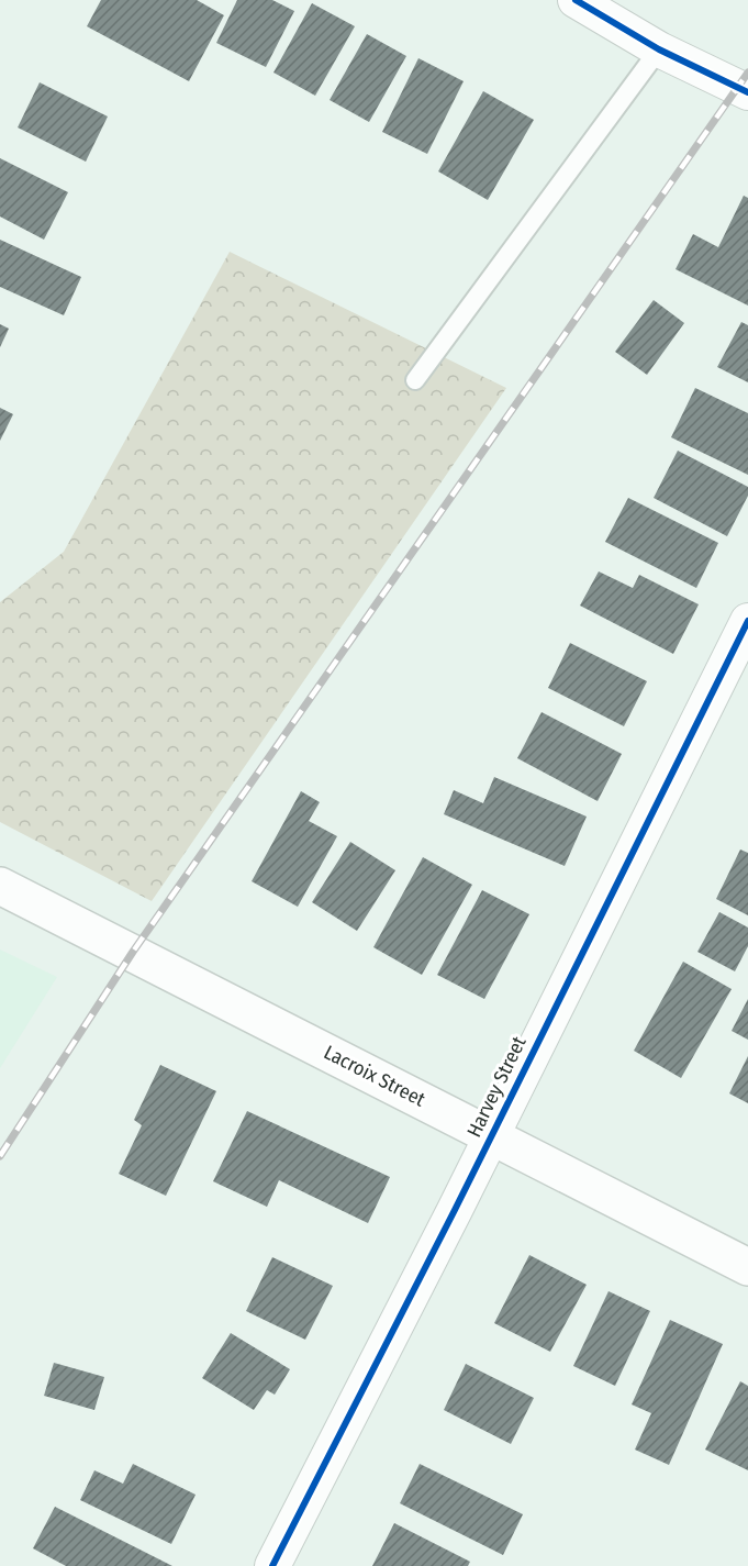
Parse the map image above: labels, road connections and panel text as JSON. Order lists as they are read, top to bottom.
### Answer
{
  "streets": {
    "main road": ["Lacroix Street"],
    "street": ["Harvey Street"]
  },
  "crossings": [
    ["Lacroix Street", "Harvey Street"]
  ]
}
